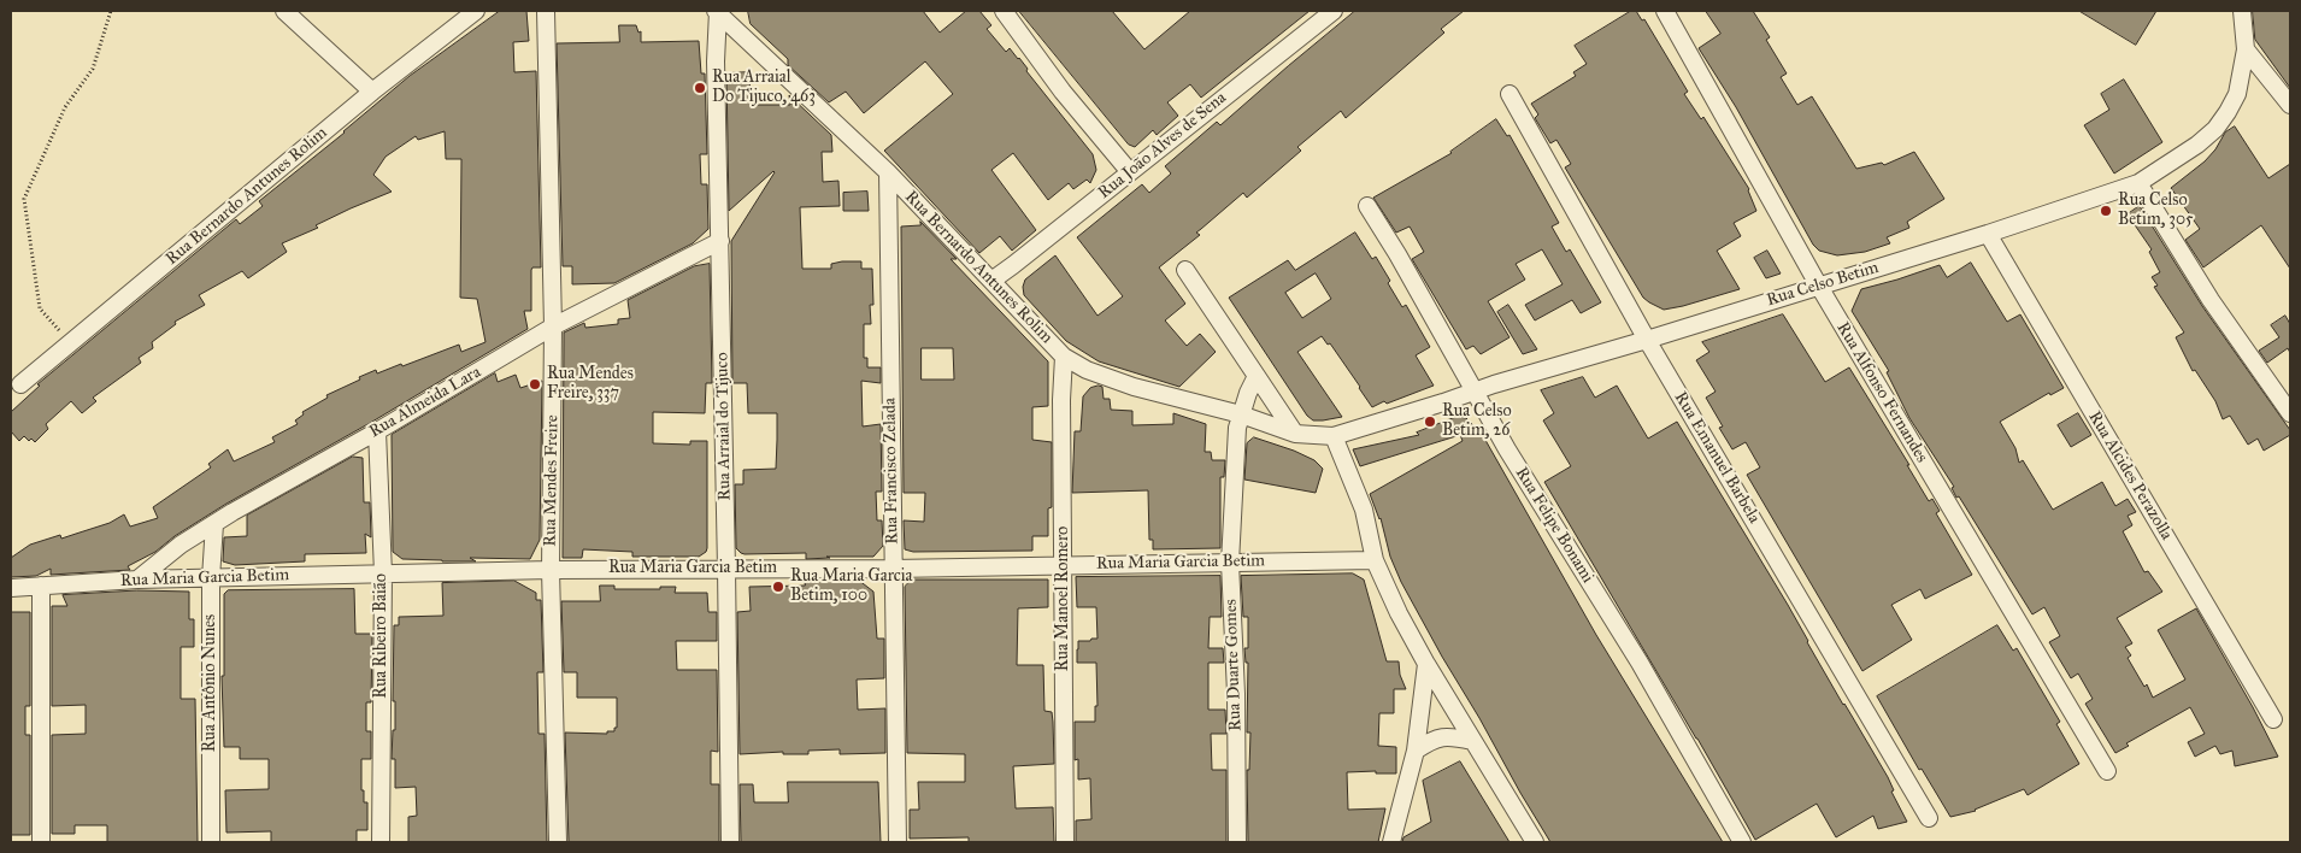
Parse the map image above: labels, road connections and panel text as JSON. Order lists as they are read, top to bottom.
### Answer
{
  "streets": {
    "street": [
      "Rua João Alves de Sena",
      "Rua Bernardo Antunes Rolim",
      "Rua Celso Betim",
      "Rua Alfonso Fernandes",
      "Rua Almeida Lara",
      "Rua Arraial do Tijuco",
      "Rua Emanuel Barbela",
      "Rua Francisco Zelada",
      "Rua Alcides Perazolla",
      "Rua Mendes Freire",
      "Rua Felipe Bonami",
      "Rua Maria Garcia Betim",
      "Rua Manoel Romero",
      "Rua Ribeiro Baião",
      "Rua Duarte Gomes",
      "Rua Antônio Nunes"
    ]
  },
  "crossings": [
    ["Rua João Alves de Sena", "Rua Bernardo Antunes Rolim"],
    ["Rua Bernardo Antunes Rolim", "Rua Celso Betim"],
    ["Rua Bernardo Antunes Rolim", "Rua Arraial do Tijuco"],
    ["Rua Bernardo Antunes Rolim", "Rua Francisco Zelada"],
    ["Rua Bernardo Antunes Rolim", "Rua Manoel Romero"],
    ["Rua Bernardo Antunes Rolim", "Rua Duarte Gomes"],
    ["Rua Celso Betim", "Rua Alfonso Fernandes"],
    ["Rua Celso Betim", "Rua Emanuel Barbela"],
    ["Rua Celso Betim", "Rua Alcides Perazolla"],
    ["Rua Celso Betim", "Rua Felipe Bonami"],
    ["Rua Almeida Lara", "Rua Arraial do Tijuco"],
    ["Rua Almeida Lara", "Rua Mendes Freire"],
    ["Rua Almeida Lara", "Rua Maria Garcia Betim"],
    ["Rua Almeida Lara", "Rua Ribeiro Baião"],
    ["Rua Almeida Lara", "Rua Antônio Nunes"],
    ["Rua Arraial do Tijuco", "Rua Maria Garcia Betim"],
    ["Rua Francisco Zelada", "Rua Maria Garcia Betim"],
    ["Rua Mendes Freire", "Rua Maria Garcia Betim"],
    ["Rua Maria Garcia Betim", "Rua Manoel Romero"],
    ["Rua Maria Garcia Betim", "Rua Ribeiro Baião"],
    ["Rua Maria Garcia Betim", "Rua Duarte Gomes"],
    ["Rua Maria Garcia Betim", "Rua Antônio Nunes"]
  ],
  "places": [
    "Rua Arraial Do Tijuco, 463",
    "Rua Celso Betim, 305",
    "Rua Mendes Freire, 337",
    "Rua Celso Betim, 26",
    "Rua Maria Garcia Betim, 100"
  ]
}
